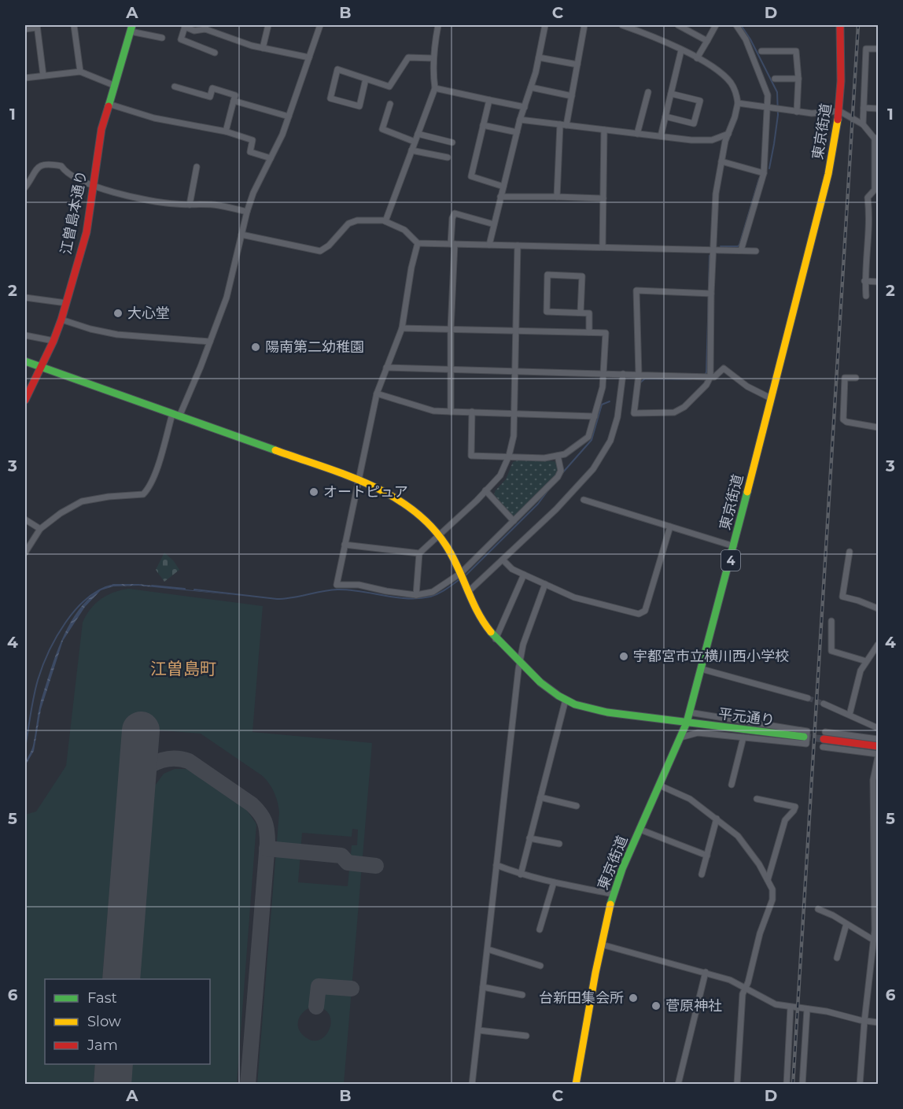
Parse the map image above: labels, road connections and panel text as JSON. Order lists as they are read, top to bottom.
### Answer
{
  "streets": {
    "main road": [
      "東京街道",
      "江曽島本通り",
      "4",
      "平元通り"
    ]
  },
  "crossings": [
    ["東京街道", "平元通り"],
    ["江曽島本通り", "平元通り"]
  ],
  "districts": ["江曽島町"],
  "places": [
    "大心堂",
    "陽南第二幼稚園",
    "オートピュア",
    "宇都宮市立横川西小学校",
    "台新田集会所",
    "菅原神社"
  ],
  "legend": ["Fast", "Slow", "Jam"],
  "grid": {
    "columns": [
      "A",
      "B",
      "C",
      "D"
    ],
    "rows": [
      "1",
      "2",
      "3",
      "4",
      "5",
      "6"
    ]
  }
}
